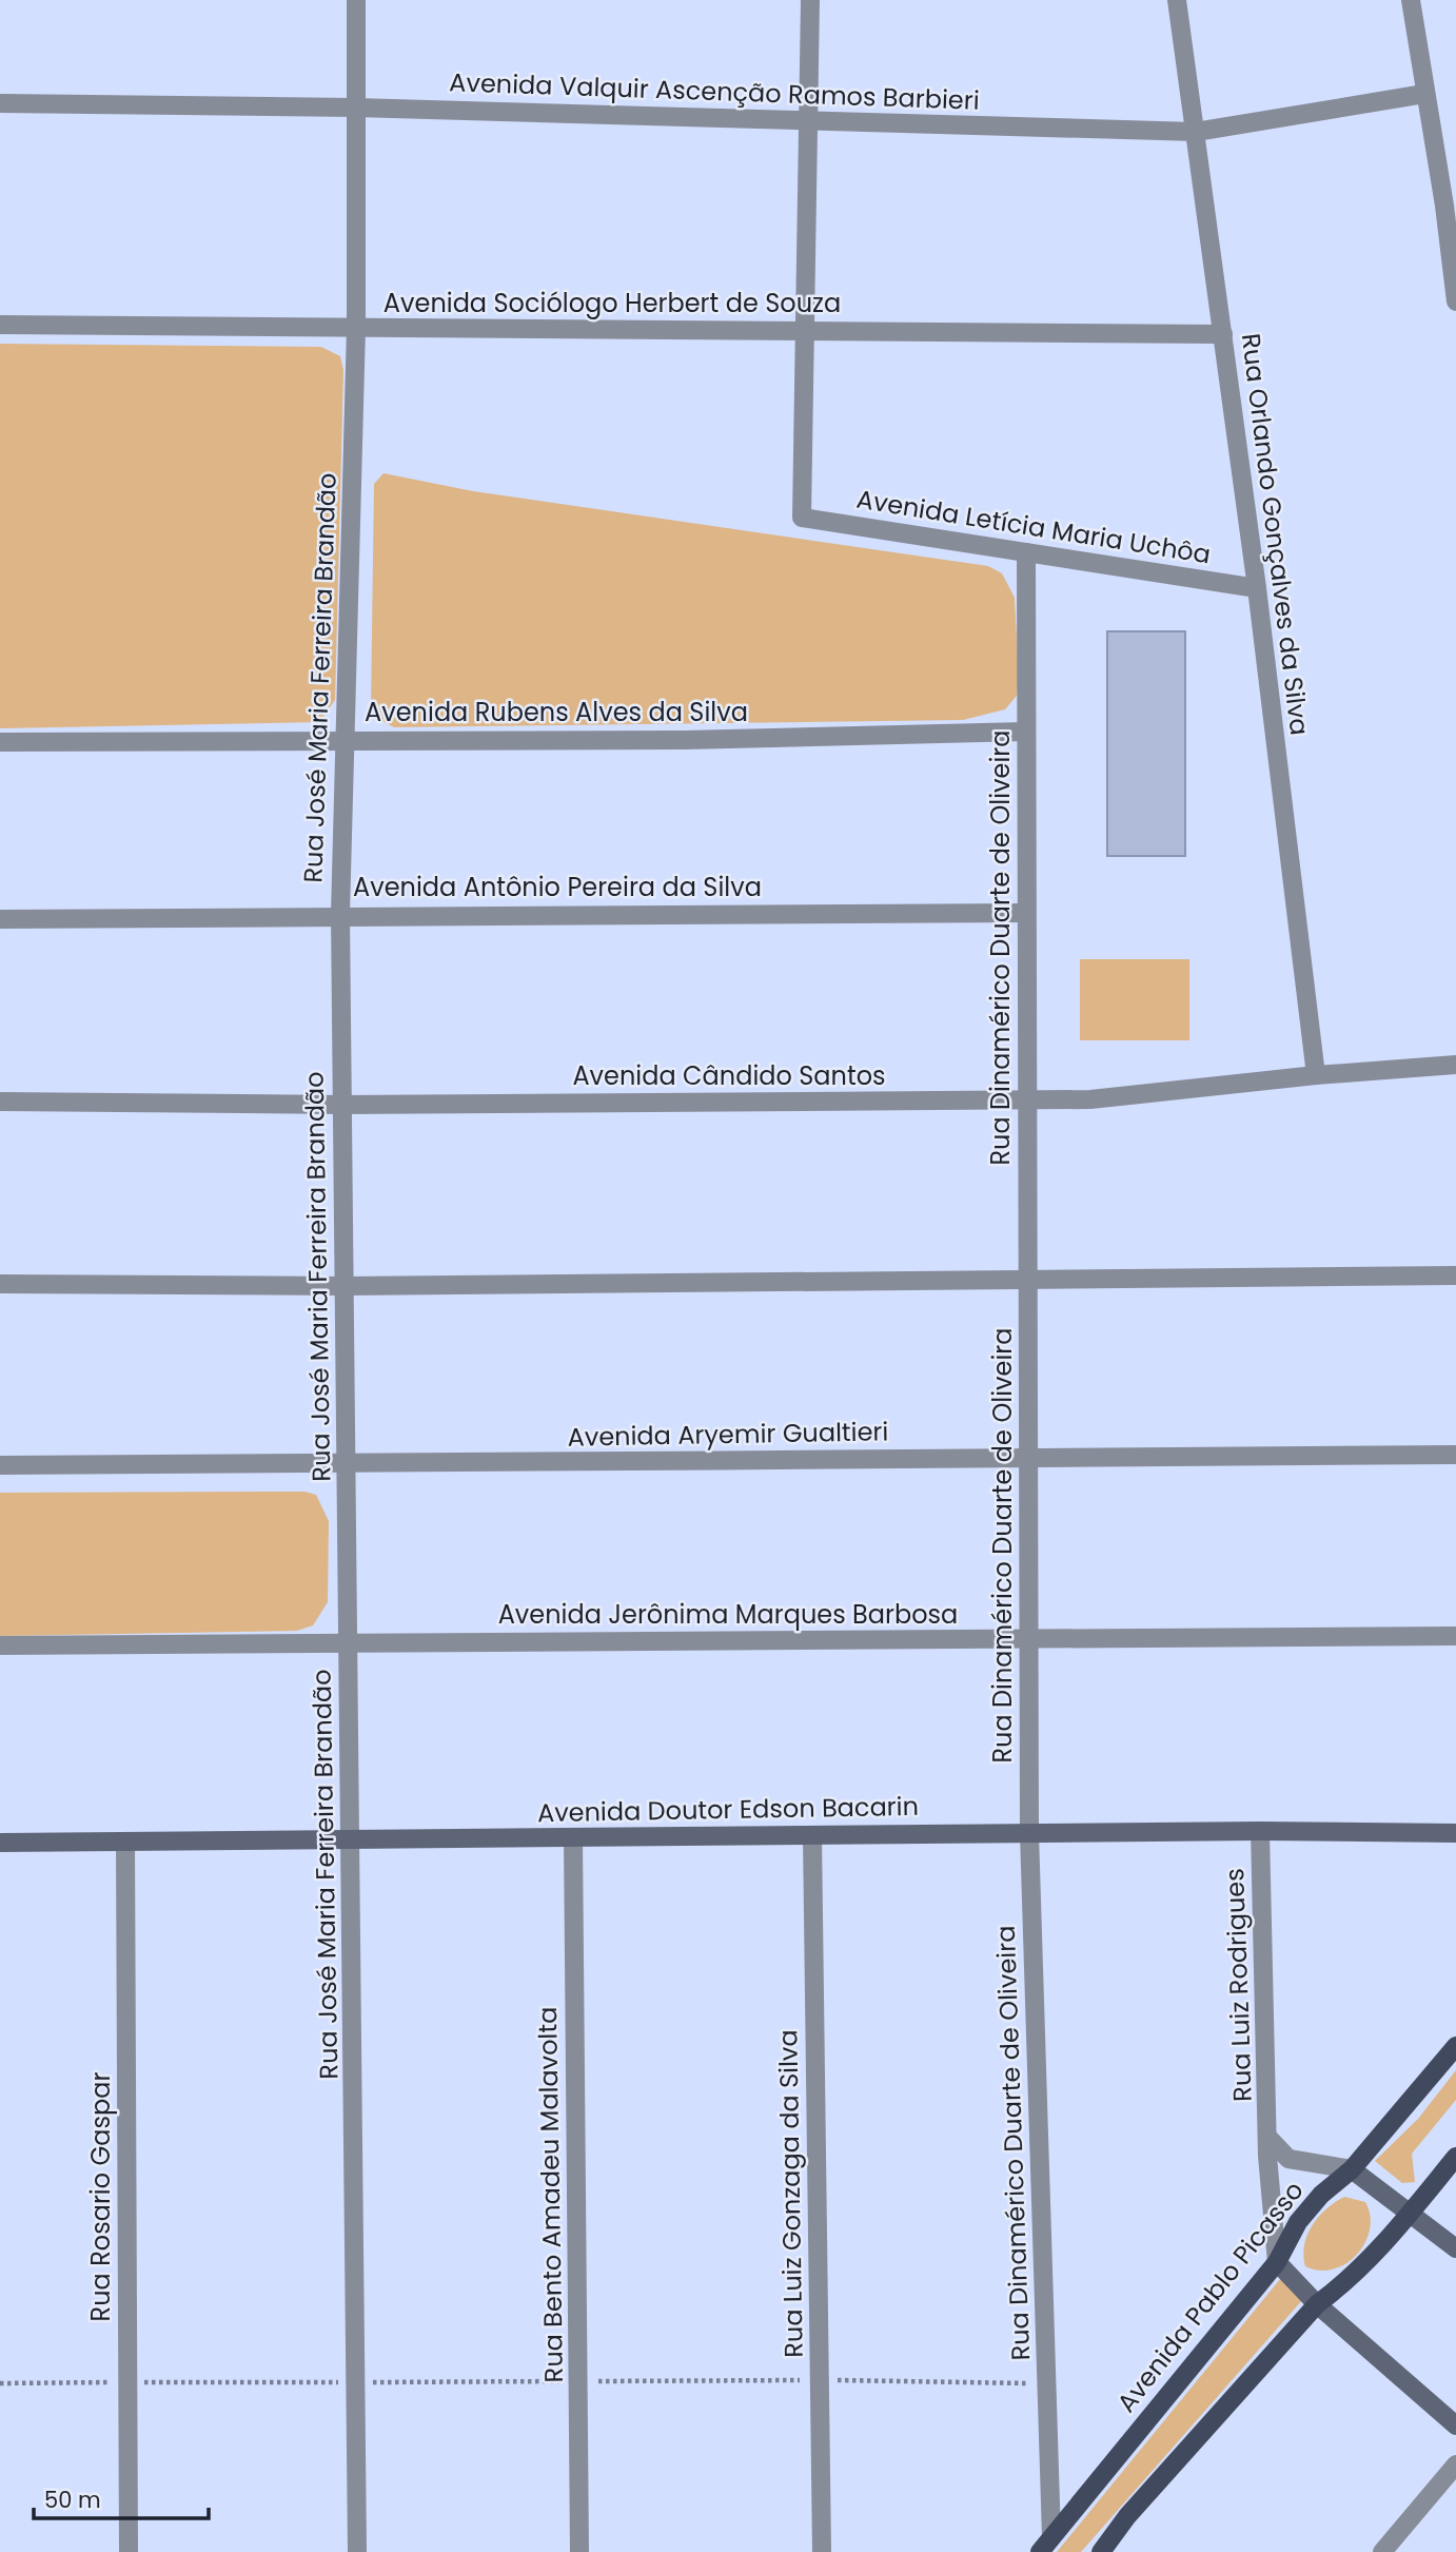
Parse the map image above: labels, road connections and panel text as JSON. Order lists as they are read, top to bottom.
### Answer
{
  "streets": {
    "main road": ["Avenida Pablo Picasso"],
    "street": [
      "Avenida Valquir Ascenção Ramos Barbieri",
      "Avenida Sociólogo Herbert de Souza",
      "Avenida Letícia Maria Uchôa",
      "Rua Orlando Gonçalves da Silva",
      "Rua José Maria Ferreira Brandão",
      "Avenida Rubens Alves da Silva",
      "Avenida Antônio Pereira da Silva",
      "Rua Dinamérico Duarte de Oliveira",
      "Avenida Cândido Santos",
      "Avenida Aryemir Gualtieri",
      "Avenida Jerônima Marques Barbosa",
      "Avenida Doutor Edson Bacarin",
      "Rua Luiz Rodrigues",
      "Rua Luiz Gonzaga da Silva",
      "Rua Bento Amadeu Malavolta",
      "Rua Rosario Gaspar"
    ]
  },
  "crossings": [
    ["Avenida Valquir Ascenção Ramos Barbieri", "Rua Orlando Gonçalves da Silva"],
    ["Avenida Valquir Ascenção Ramos Barbieri", "Rua José Maria Ferreira Brandão"],
    ["Avenida Sociólogo Herbert de Souza", "Avenida Letícia Maria Uchôa"],
    ["Avenida Sociólogo Herbert de Souza", "Rua Orlando Gonçalves da Silva"],
    ["Avenida Sociólogo Herbert de Souza", "Rua José Maria Ferreira Brandão"],
    ["Avenida Letícia Maria Uchôa", "Rua Orlando Gonçalves da Silva"],
    ["Avenida Letícia Maria Uchôa", "Rua Dinamérico Duarte de Oliveira"],
    ["Rua Orlando Gonçalves da Silva", "Avenida Cândido Santos"],
    ["Rua José Maria Ferreira Brandão", "Avenida Rubens Alves da Silva"],
    ["Rua José Maria Ferreira Brandão", "Avenida Antônio Pereira da Silva"],
    ["Rua José Maria Ferreira Brandão", "Avenida Cândido Santos"],
    ["Rua José Maria Ferreira Brandão", "Avenida Aryemir Gualtieri"],
    ["Rua José Maria Ferreira Brandão", "Avenida Jerônima Marques Barbosa"],
    ["Rua José Maria Ferreira Brandão", "Avenida Doutor Edson Bacarin"],
    ["Avenida Rubens Alves da Silva", "Rua Dinamérico Duarte de Oliveira"],
    ["Avenida Antônio Pereira da Silva", "Rua Dinamérico Duarte de Oliveira"],
    ["Rua Dinamérico Duarte de Oliveira", "Avenida Cândido Santos"],
    ["Rua Dinamérico Duarte de Oliveira", "Avenida Aryemir Gualtieri"],
    ["Rua Dinamérico Duarte de Oliveira", "Avenida Jerônima Marques Barbosa"],
    ["Rua Dinamérico Duarte de Oliveira", "Avenida Doutor Edson Bacarin"],
    ["Rua Dinamérico Duarte de Oliveira", "Avenida Pablo Picasso"],
    ["Avenida Doutor Edson Bacarin", "Rua Luiz Rodrigues"],
    ["Avenida Doutor Edson Bacarin", "Rua Luiz Gonzaga da Silva"],
    ["Avenida Doutor Edson Bacarin", "Rua Bento Amadeu Malavolta"],
    ["Avenida Doutor Edson Bacarin", "Rua Rosario Gaspar"],
    ["Rua Luiz Rodrigues", "Avenida Pablo Picasso"]
  ],
  "scale_bar": "50 m"
}
